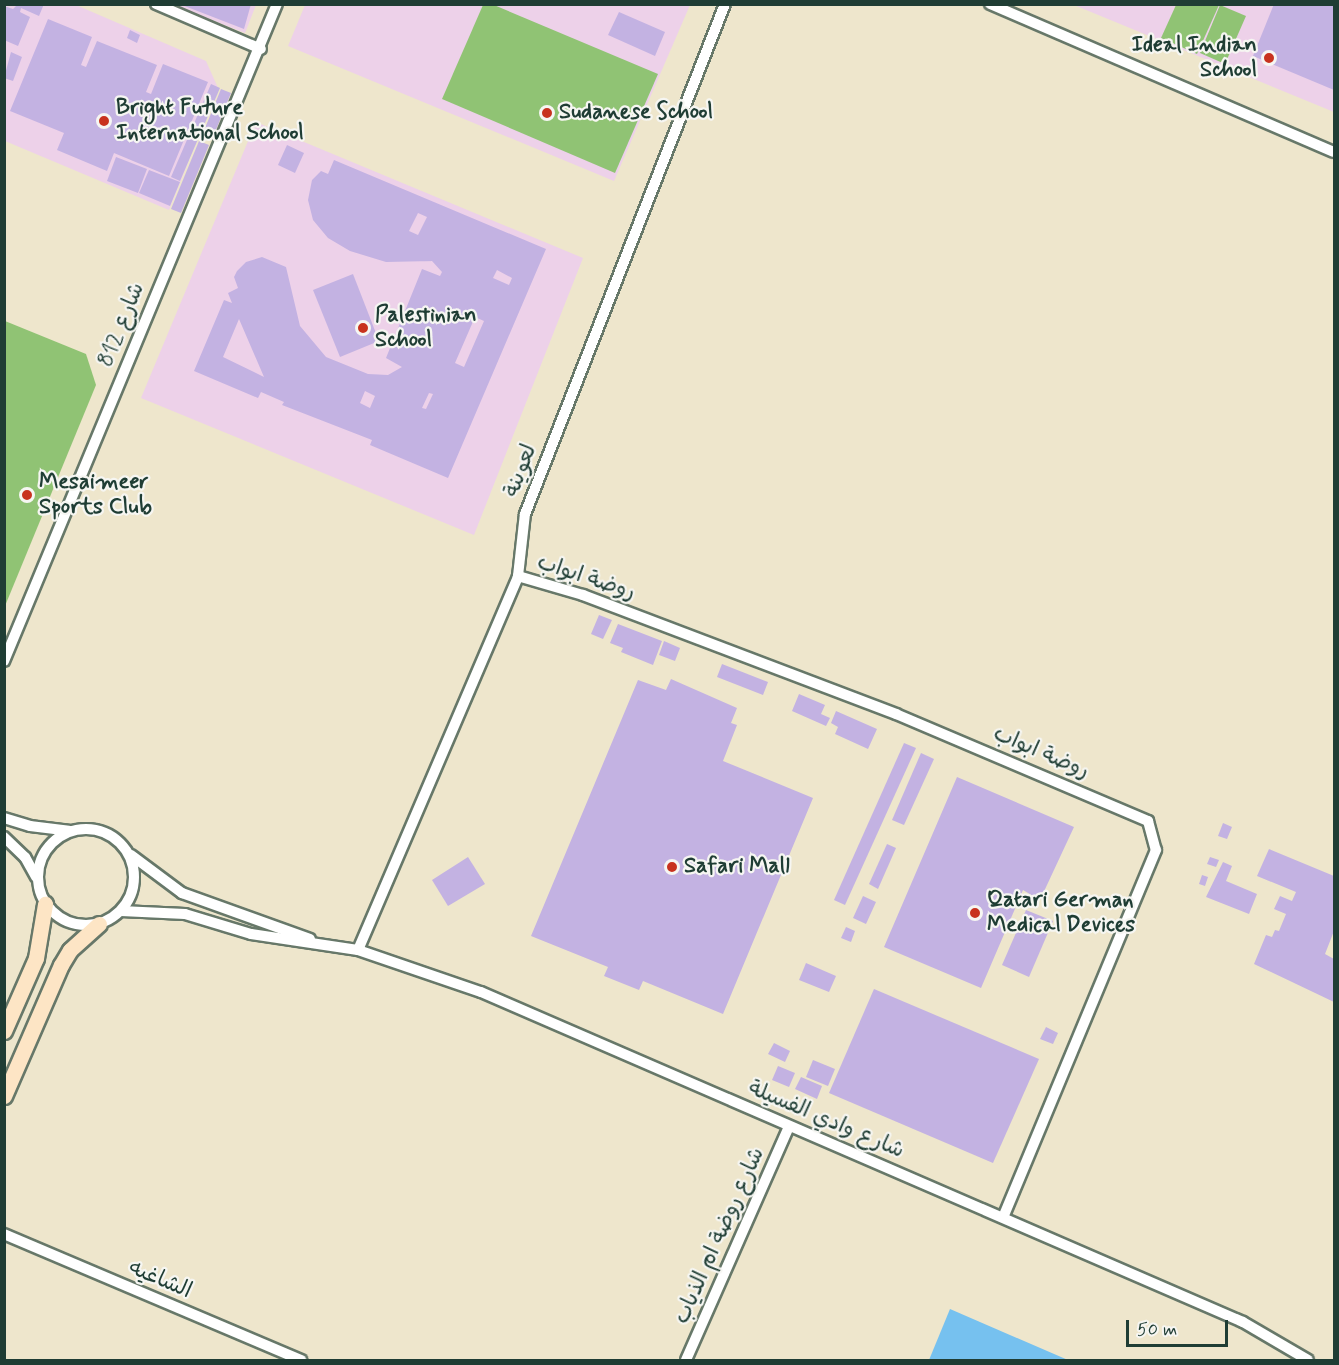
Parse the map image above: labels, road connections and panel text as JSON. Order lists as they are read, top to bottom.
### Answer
{
  "streets": {
    "street": [
      "شارع 812",
      "لعوينة",
      "روضة ابواب",
      "شارع وادي الفسيلة",
      "شارع روضة ام الذياب",
      "الشاغيه"
    ]
  },
  "crossings": [
    ["لعوينة", "روضة ابواب"],
    ["لعوينة", "شارع وادي الفسيلة"],
    ["روضة ابواب", "شارع وادي الفسيلة"],
    ["شارع وادي الفسيلة", "شارع روضة ام الذياب"]
  ],
  "places": [
    "Ideal Indian School",
    "Sudanese School",
    "Bright Future International School",
    "Palestinian School",
    "Mesaimeer Sports Club",
    "Safari Mall",
    "Qatari German Medical Devices"
  ],
  "scale_bar": "50 m"
}
